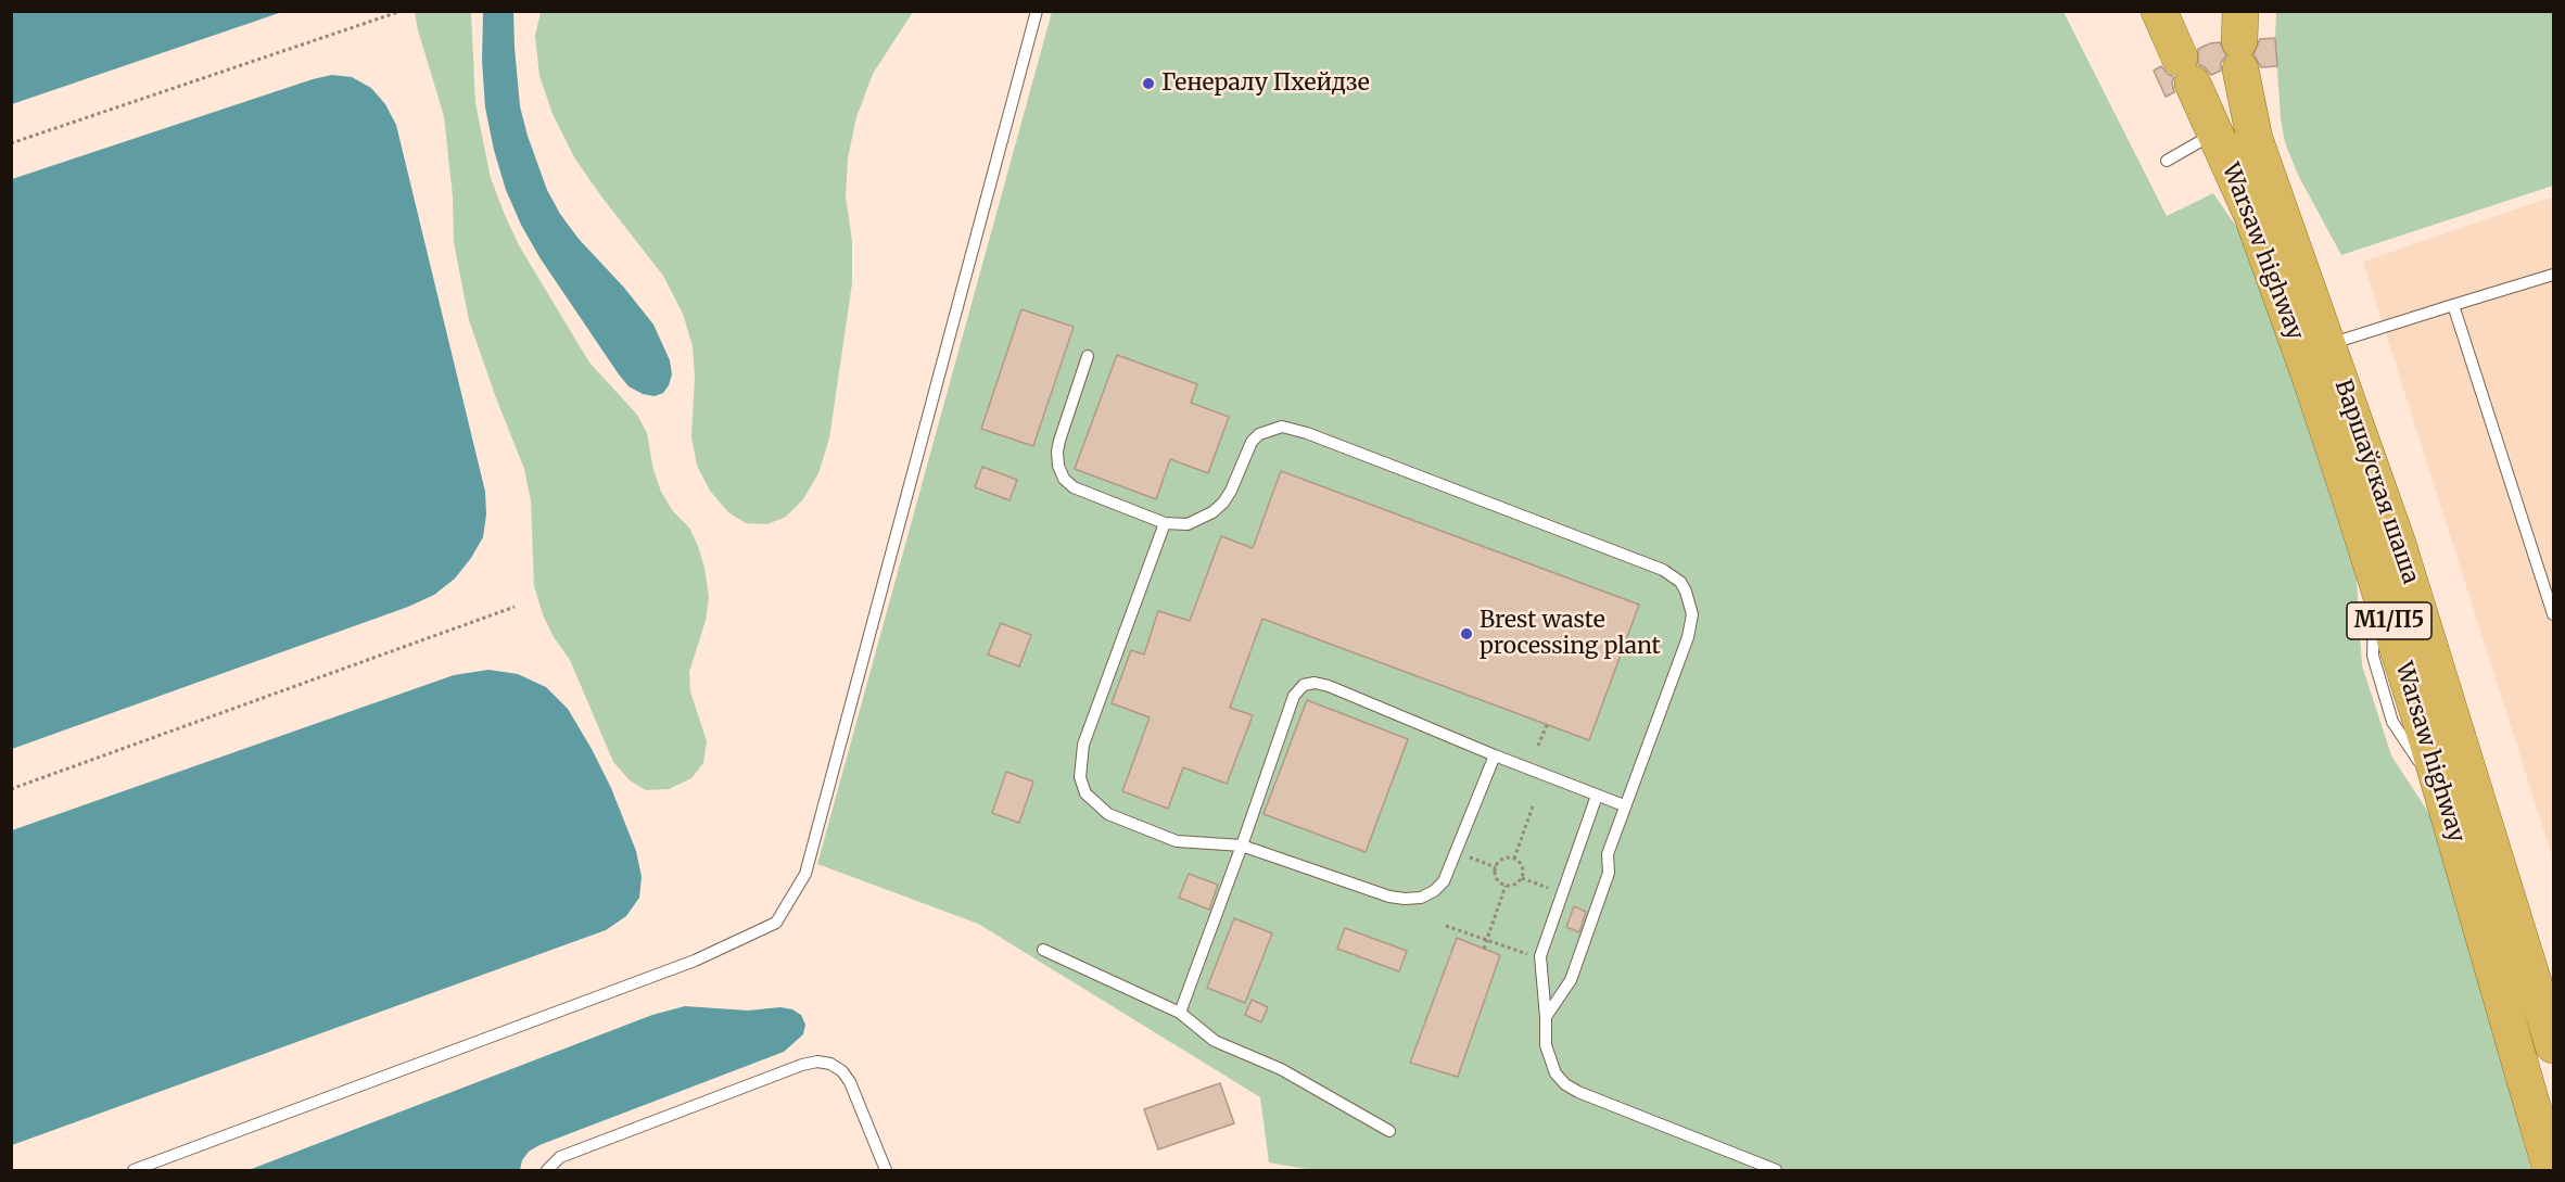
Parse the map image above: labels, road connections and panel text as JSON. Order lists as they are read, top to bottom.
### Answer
{
  "streets": {
    "highway": ["Warsaw highway", "Варшаўская шаша", "М1/П5"]
  },
  "crossings": [
    ["Warsaw highway", "Варшаўская шаша"]
  ],
  "places": ["Генералу Пхейдзе", "Brest waste processing plant"]
}
